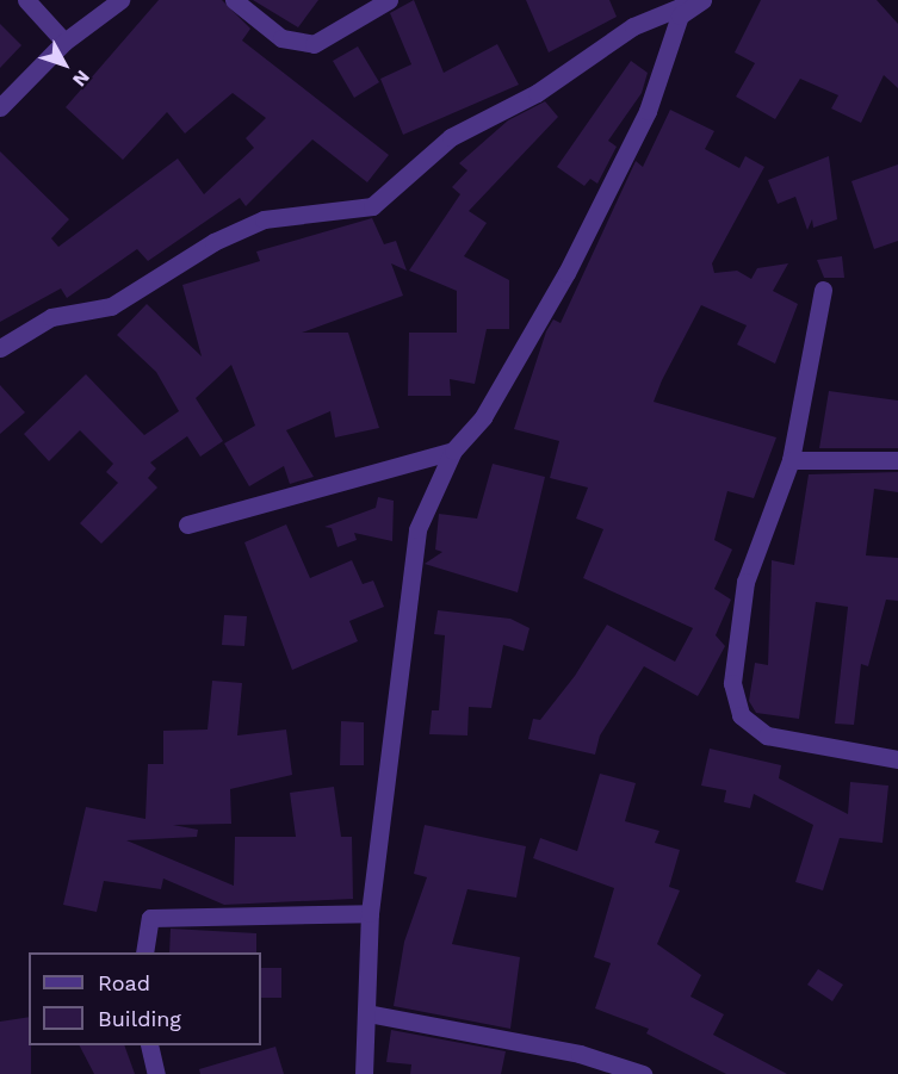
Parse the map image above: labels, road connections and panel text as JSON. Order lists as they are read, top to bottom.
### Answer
{
  "legend": ["Road", "Building"],
  "north": "bottom right"
}
